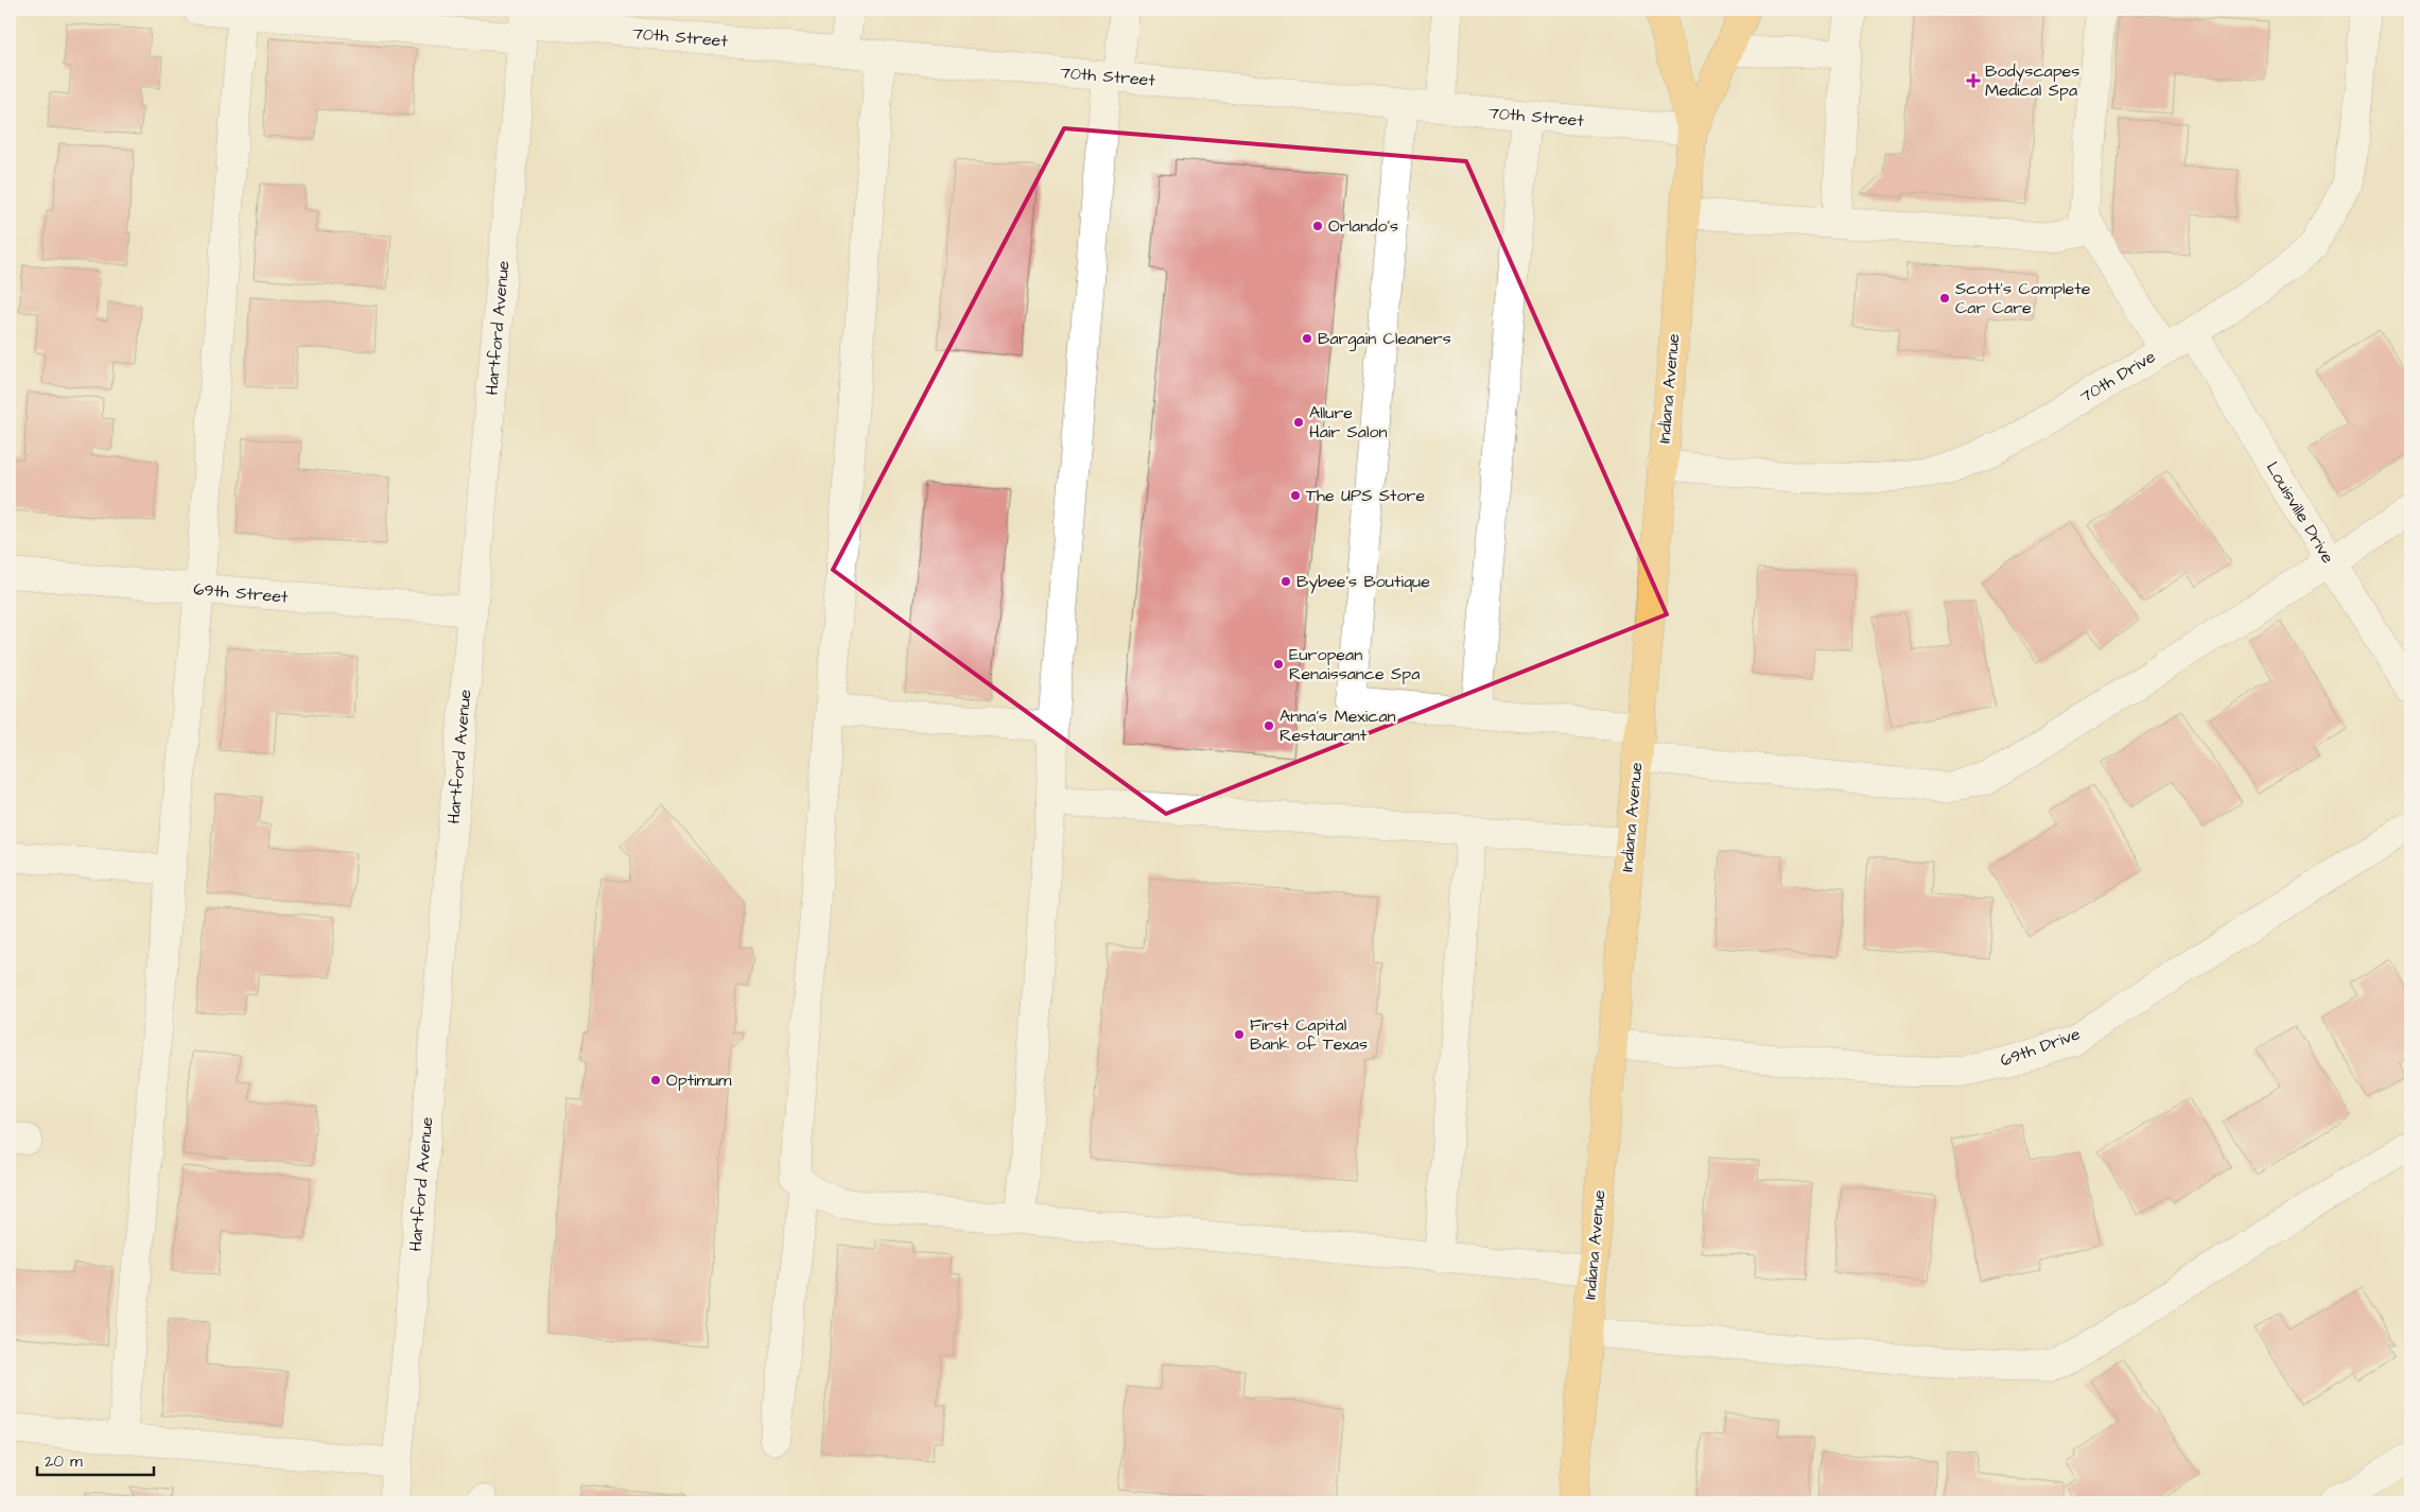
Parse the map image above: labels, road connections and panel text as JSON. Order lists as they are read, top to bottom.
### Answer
{
  "streets": {
    "main road": ["Indiana Avenue"],
    "street": [
      "70th Street",
      "Hartford Avenue",
      "70th Drive",
      "Louisville Drive",
      "69th Street",
      "69th Drive"
    ]
  },
  "crossings": [
    ["70th Street", "Hartford Avenue"],
    ["70th Street", "Indiana Avenue"],
    ["Hartford Avenue", "69th Street"],
    ["70th Drive", "Indiana Avenue"],
    ["70th Drive", "Louisville Drive"],
    ["Indiana Avenue", "69th Drive"]
  ],
  "places": {
    "health": ["Bodyscapes Medical Spa"],
    "other": [
      "Orlando's",
      "Scott's Complete Car Care",
      "Bargain Cleaners",
      "Allure Hair Salon",
      "The UPS Store",
      "Bybee's Boutique",
      "European Renaissance Spa",
      "Anna's Mexican Restaurant",
      "First Capital Bank of Texas",
      "Optimum"
    ]
  },
  "scale_bar": "20 m"
}
